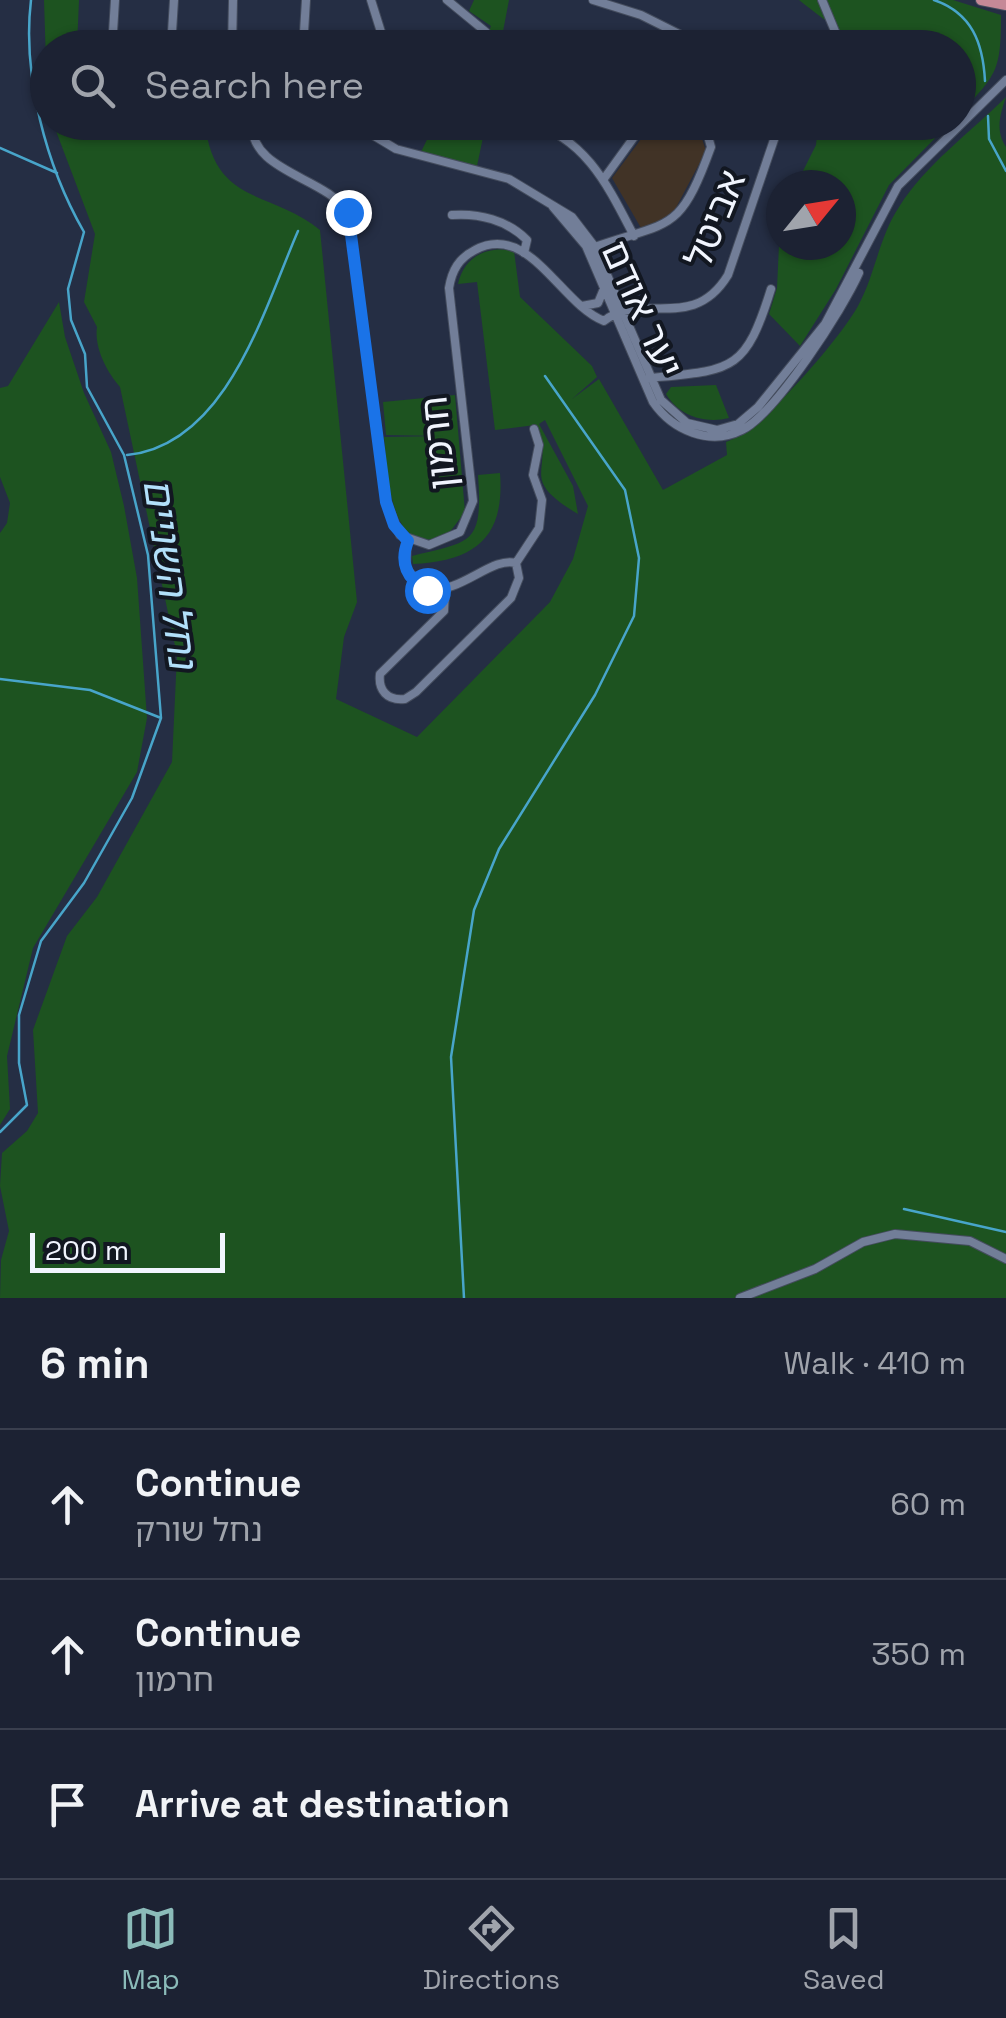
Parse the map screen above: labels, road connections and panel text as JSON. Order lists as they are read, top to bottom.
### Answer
{
  "streets": {
    "street": ["אביטל", "יער אודם", "חרמון"]
  },
  "crossings": [
    ["אביטל", "יער אודם"]
  ],
  "water": ["נחל השניים"],
  "scale_bar": "200 m",
  "north": "top right",
  "page": {
    "search": "Search here",
    "scale": "200 m",
    "heading": ["6 min", "Walk · 410 m"],
    "list": [
      ["Continue", "נחל שורק", "60 m"],
      ["Continue", "חרמון", "350 m"],
      "Arrive at destination"
    ],
    "nav": ["Map", "Directions", "Saved"]
  }
}
